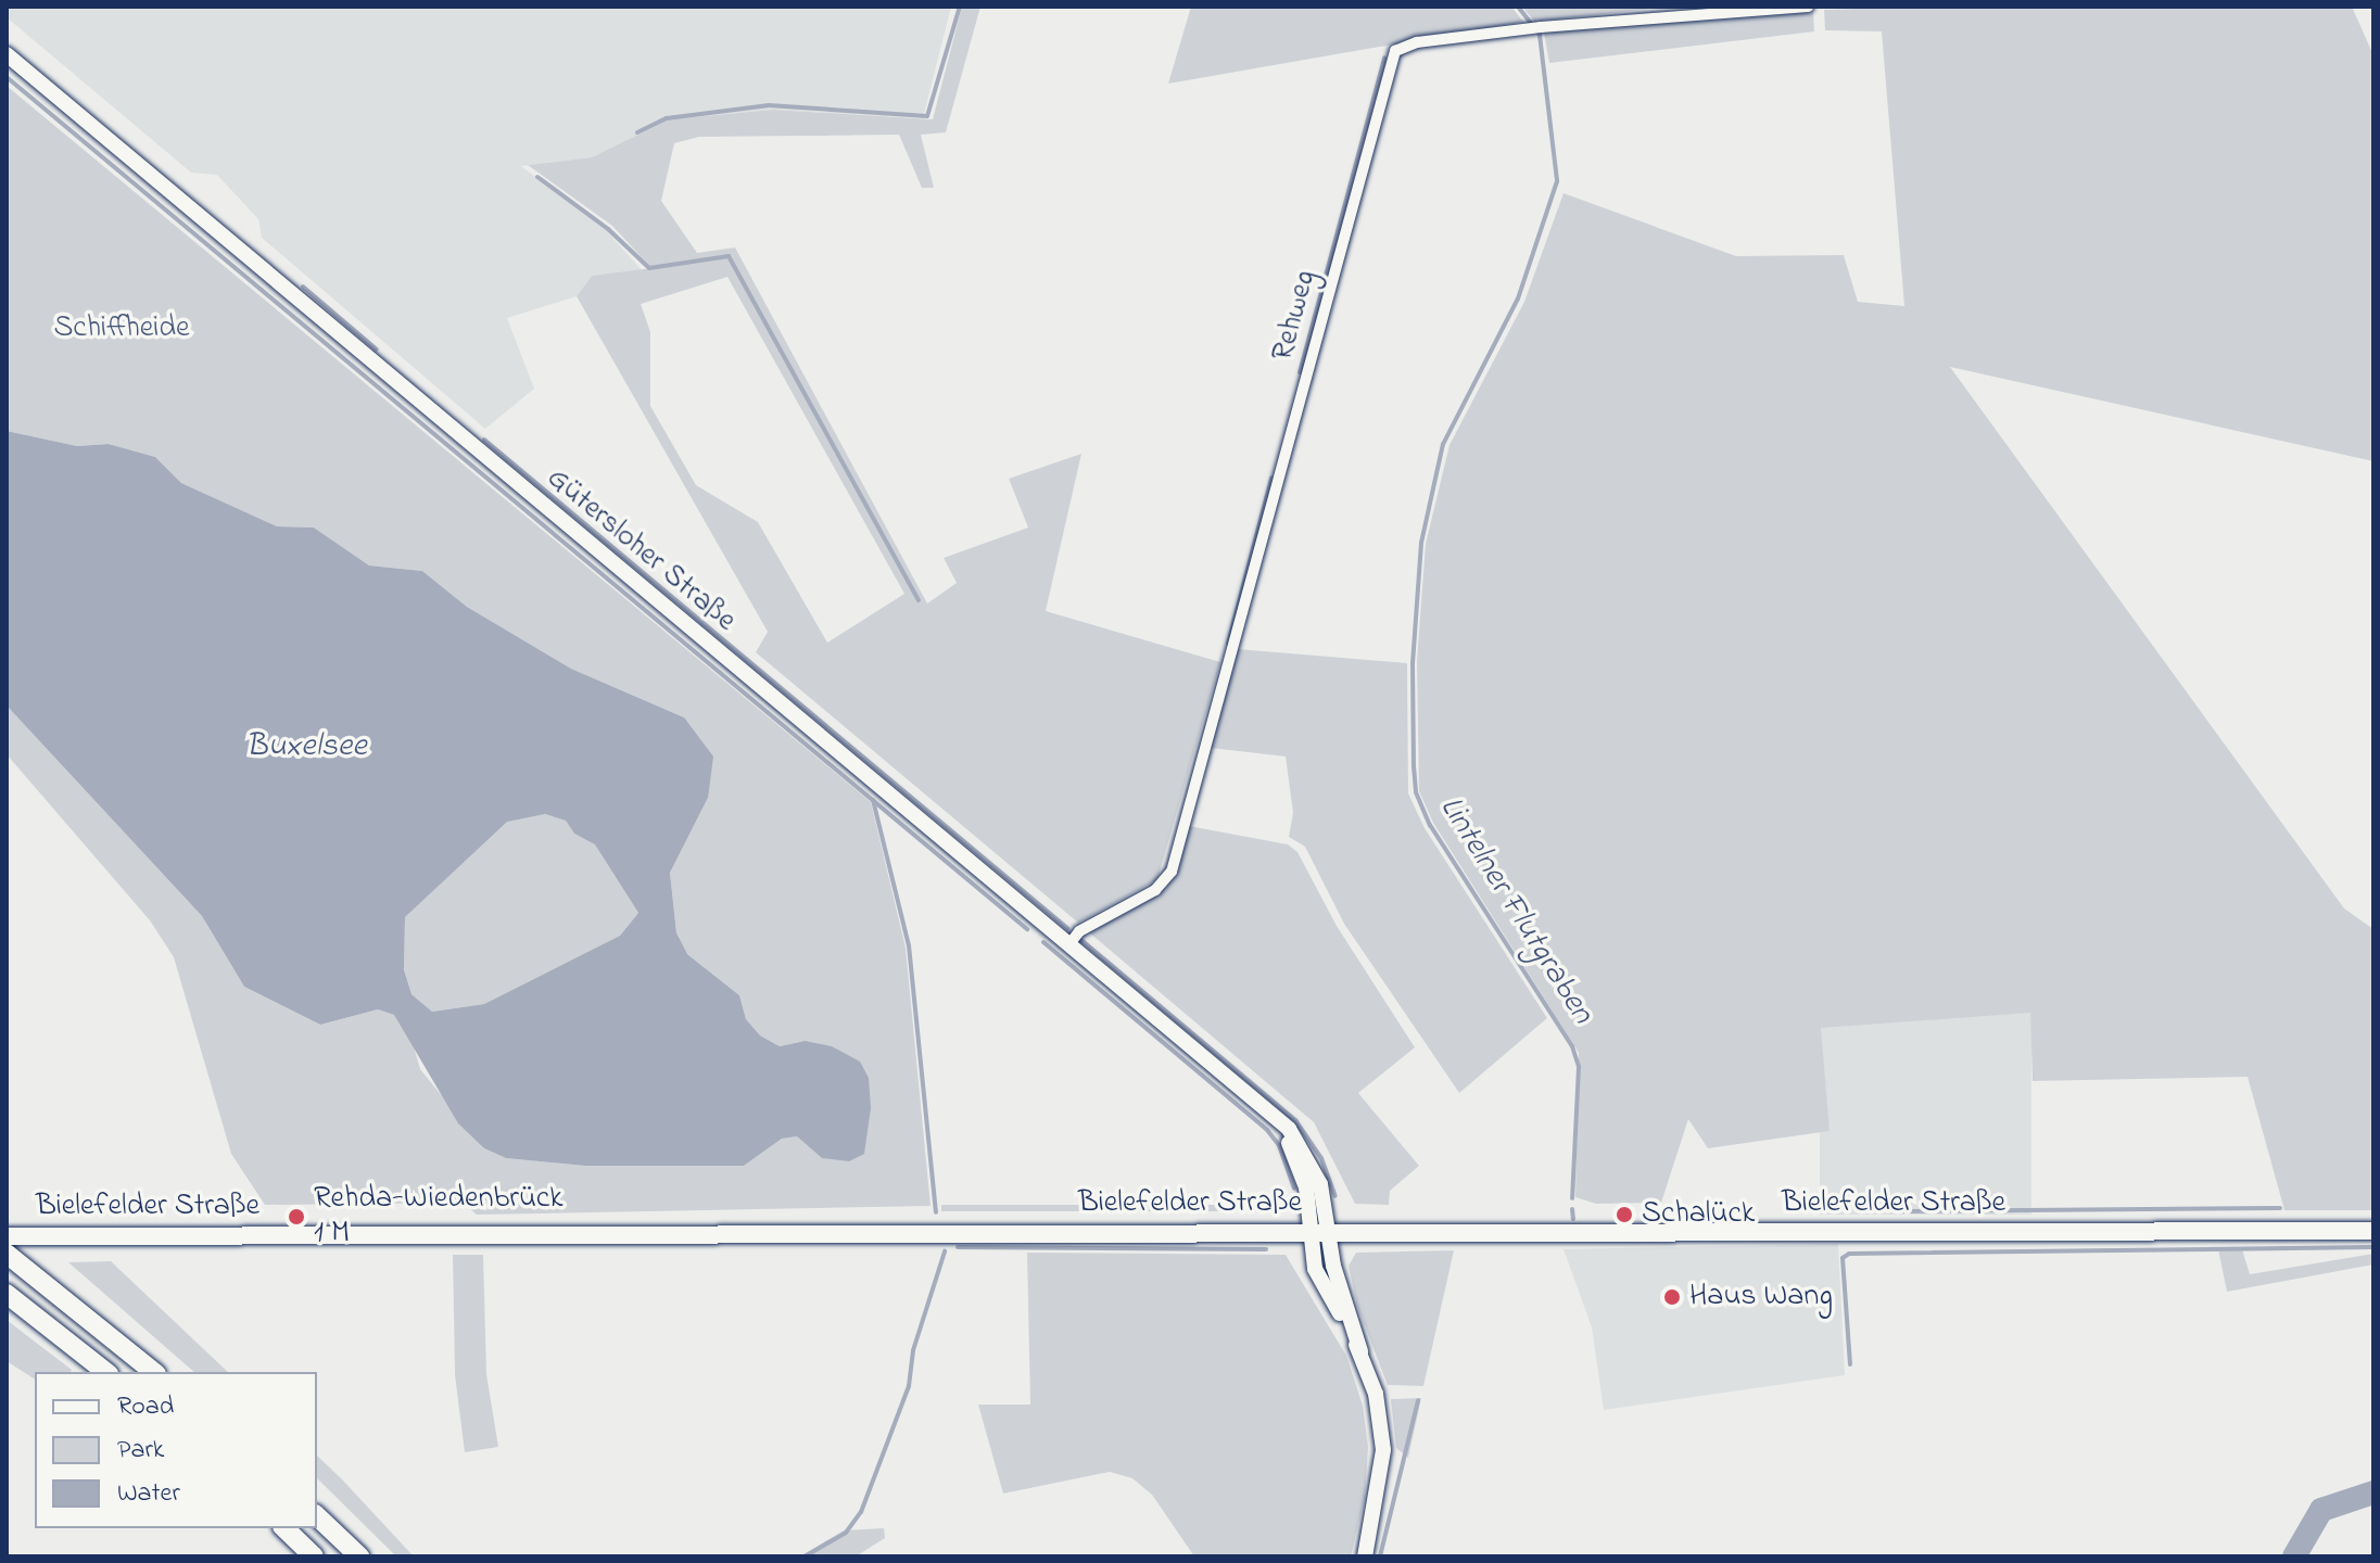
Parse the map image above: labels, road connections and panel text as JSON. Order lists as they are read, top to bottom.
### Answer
{
  "streets": {
    "main road": ["Gütersloher Straße", "Bielefelder Straße"],
    "street": ["Rehweg"]
  },
  "crossings": [
    ["Rehweg", "Gütersloher Straße"],
    ["Gütersloher Straße", "Bielefelder Straße"]
  ],
  "water": ["Buxelsee", "Lintelner Flutgraben"],
  "parks": ["Schiffheide"],
  "places": ["Schalück", "Rehda-Wiedenbrück 1 M", "Haus Wang"],
  "legend": ["Road", "Park", "Water"]
}
